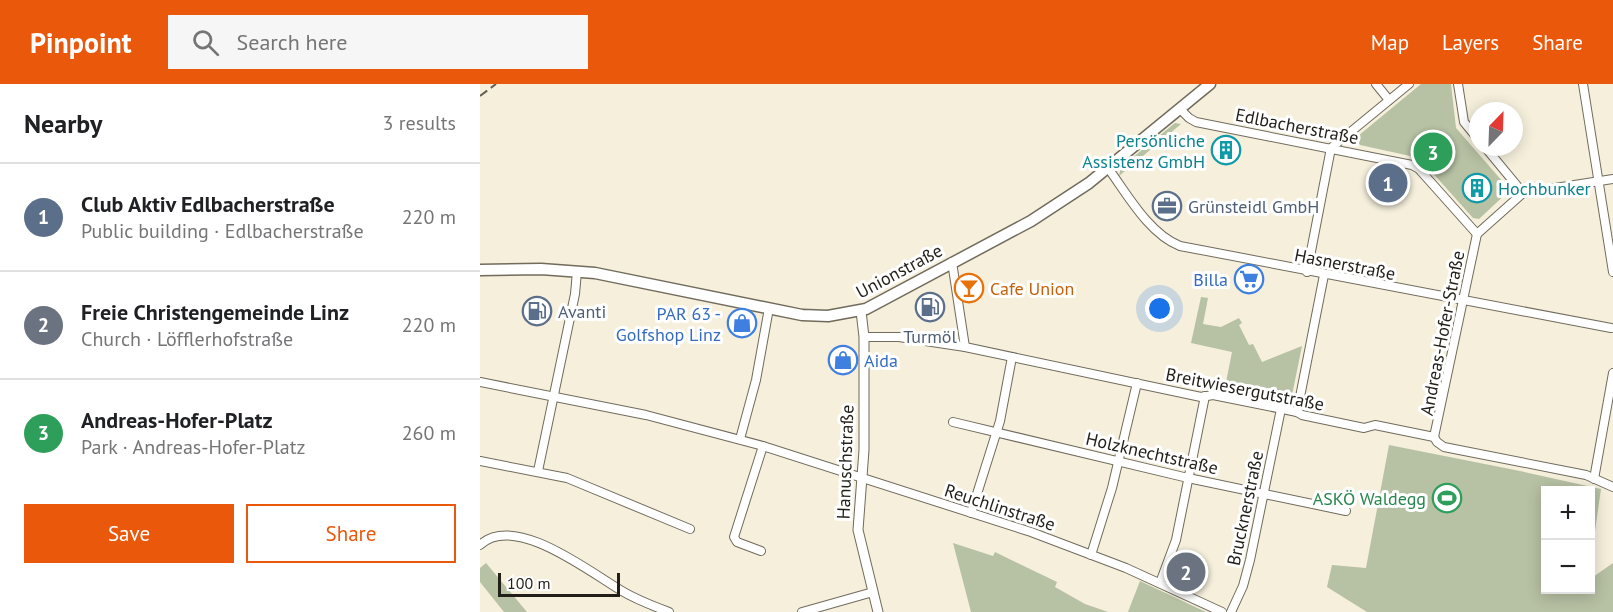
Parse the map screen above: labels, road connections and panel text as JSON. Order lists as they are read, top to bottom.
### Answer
{
  "streets": {
    "main road": ["Unionstraße"],
    "street": [
      "Edlbacherstraße",
      "Hasnerstraße",
      "Andreas-Hofer-Straße",
      "Breitwiesergutstraße",
      "Holzknechtstraße",
      "Hanuschstraße",
      "Reuchlinstraße",
      "Brucknerstraße"
    ]
  },
  "crossings": [
    ["Edlbacherstraße", "Unionstraße"],
    ["Edlbacherstraße", "Andreas-Hofer-Straße"],
    ["Hasnerstraße", "Unionstraße"],
    ["Hasnerstraße", "Andreas-Hofer-Straße"],
    ["Unionstraße", "Hanuschstraße"],
    ["Andreas-Hofer-Straße", "Breitwiesergutstraße"],
    ["Breitwiesergutstraße", "Hanuschstraße"],
    ["Breitwiesergutstraße", "Brucknerstraße"],
    ["Holzknechtstraße", "Brucknerstraße"],
    ["Hanuschstraße", "Reuchlinstraße"]
  ],
  "places": {
    "building": ["Persönliche Assistenz GmbH", "Hochbunker"],
    "office": ["Grünsteidl GmbH"],
    "supermarket": ["Billa"],
    "bar": ["Cafe Union"],
    "fuel station": ["Turmöl", "Avanti"],
    "shop": ["PAR 63 - Golfshop Linz", "Aida"],
    "sports": ["ASKÖ Waldegg"]
  },
  "scale_bar": "100 m",
  "north": "top right",
  "page": {
    "header": "Pinpoint",
    "search": "Search here",
    "nav": ["Map", "Layers", "Share"],
    "heading": ["Nearby", "3 results"],
    "pins": ["3", "1", "2"],
    "list": [
      {
        "mark": "1",
        "name": "Club Aktiv Edlbacherstraße",
        "note": "Public building · Edlbacherstraße",
        "value": "220 m"
      },
      {
        "mark": "2",
        "name": "Freie Christengemeinde Linz",
        "note": "Church · Löfflerhofstraße",
        "value": "220 m"
      },
      {
        "mark": "3",
        "name": "Andreas-Hofer-Platz",
        "note": "Park · Andreas-Hofer-Platz",
        "value": "260 m"
      }
    ],
    "buttons": ["Save", "Share"],
    "map_buttons": ["+", "−"],
    "scale": "100 m"
  }
}
